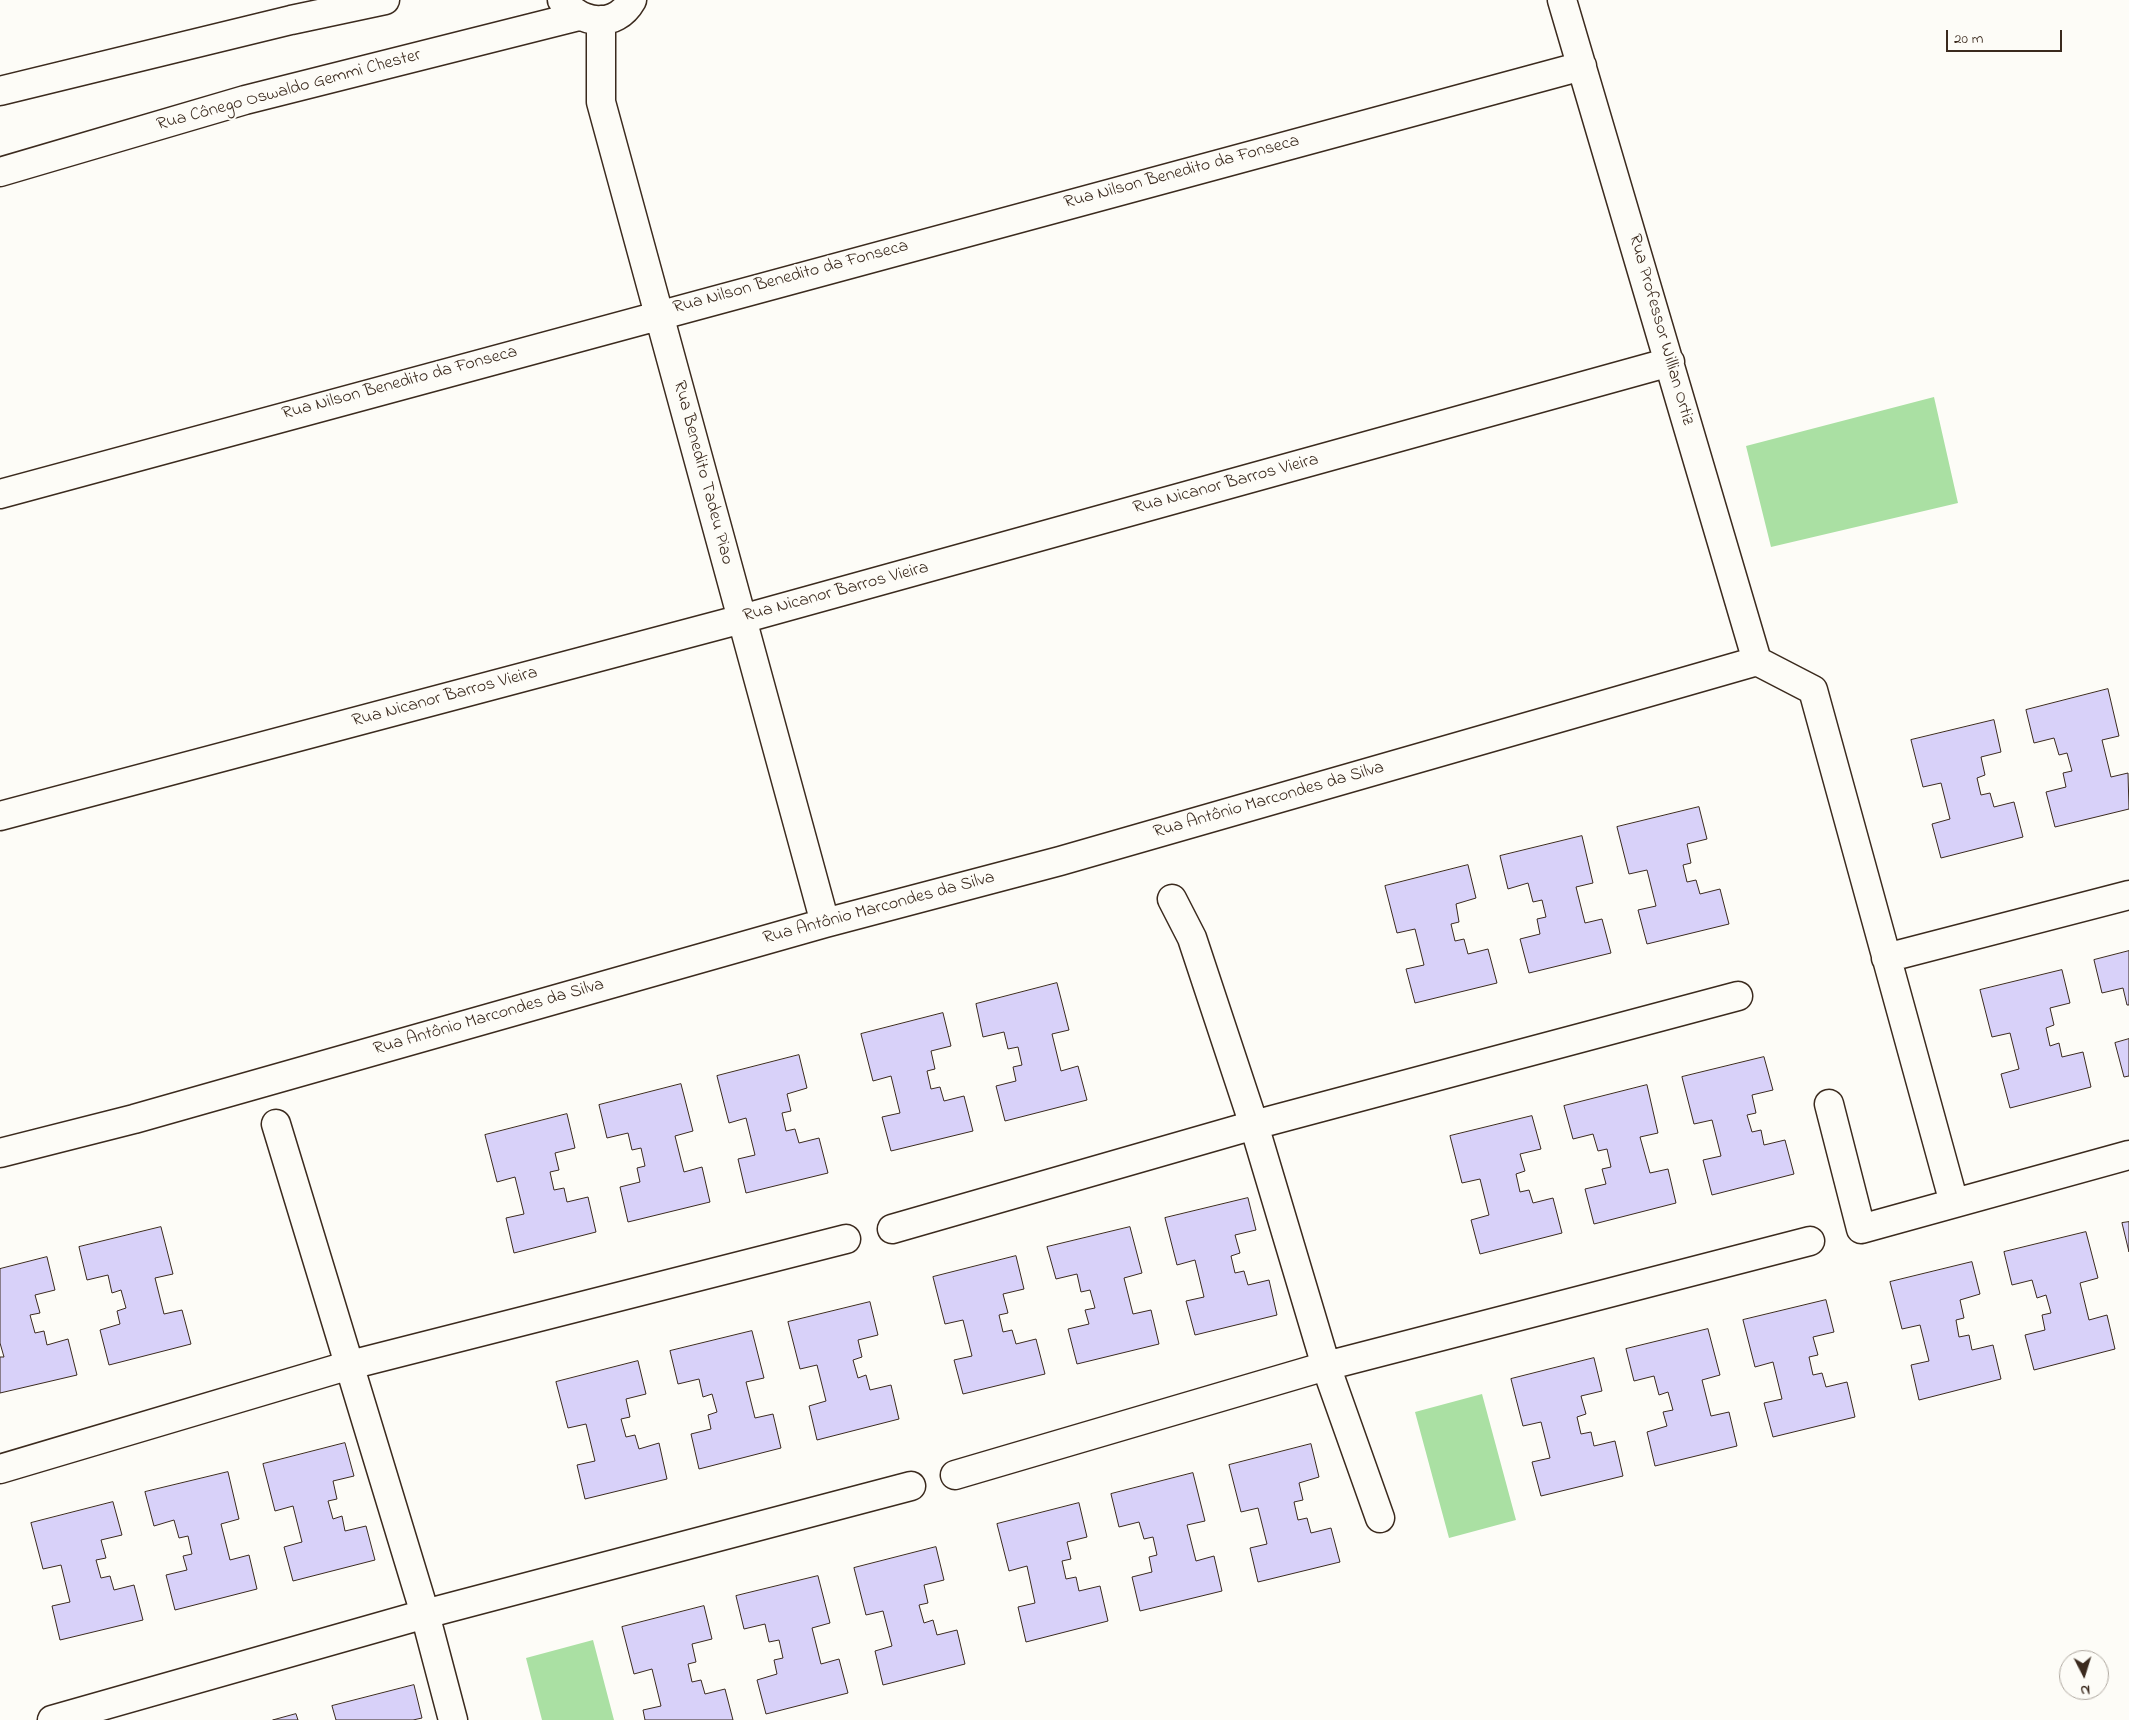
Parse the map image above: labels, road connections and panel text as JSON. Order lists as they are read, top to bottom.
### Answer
{
  "streets": {
    "street": [
      "Rua Cônego Oswaldo Gemmi Chester",
      "Rua Nilson Benedito da Fonseca",
      "Rua Professor Willian Ortiz",
      "Rua Benedito Tadeu Piao",
      "Rua Nicanor Barros Vieira",
      "Rua Antônio Marcondes da Silva"
    ]
  },
  "crossings": [
    ["Rua Cônego Oswaldo Gemmi Chester", "Rua Benedito Tadeu Piao"],
    ["Rua Nilson Benedito da Fonseca", "Rua Professor Willian Ortiz"],
    ["Rua Nilson Benedito da Fonseca", "Rua Benedito Tadeu Piao"],
    ["Rua Professor Willian Ortiz", "Rua Nicanor Barros Vieira"],
    ["Rua Professor Willian Ortiz", "Rua Antônio Marcondes da Silva"],
    ["Rua Benedito Tadeu Piao", "Rua Nicanor Barros Vieira"],
    ["Rua Benedito Tadeu Piao", "Rua Antônio Marcondes da Silva"]
  ],
  "scale_bar": "20 m",
  "north": "bottom"
}
